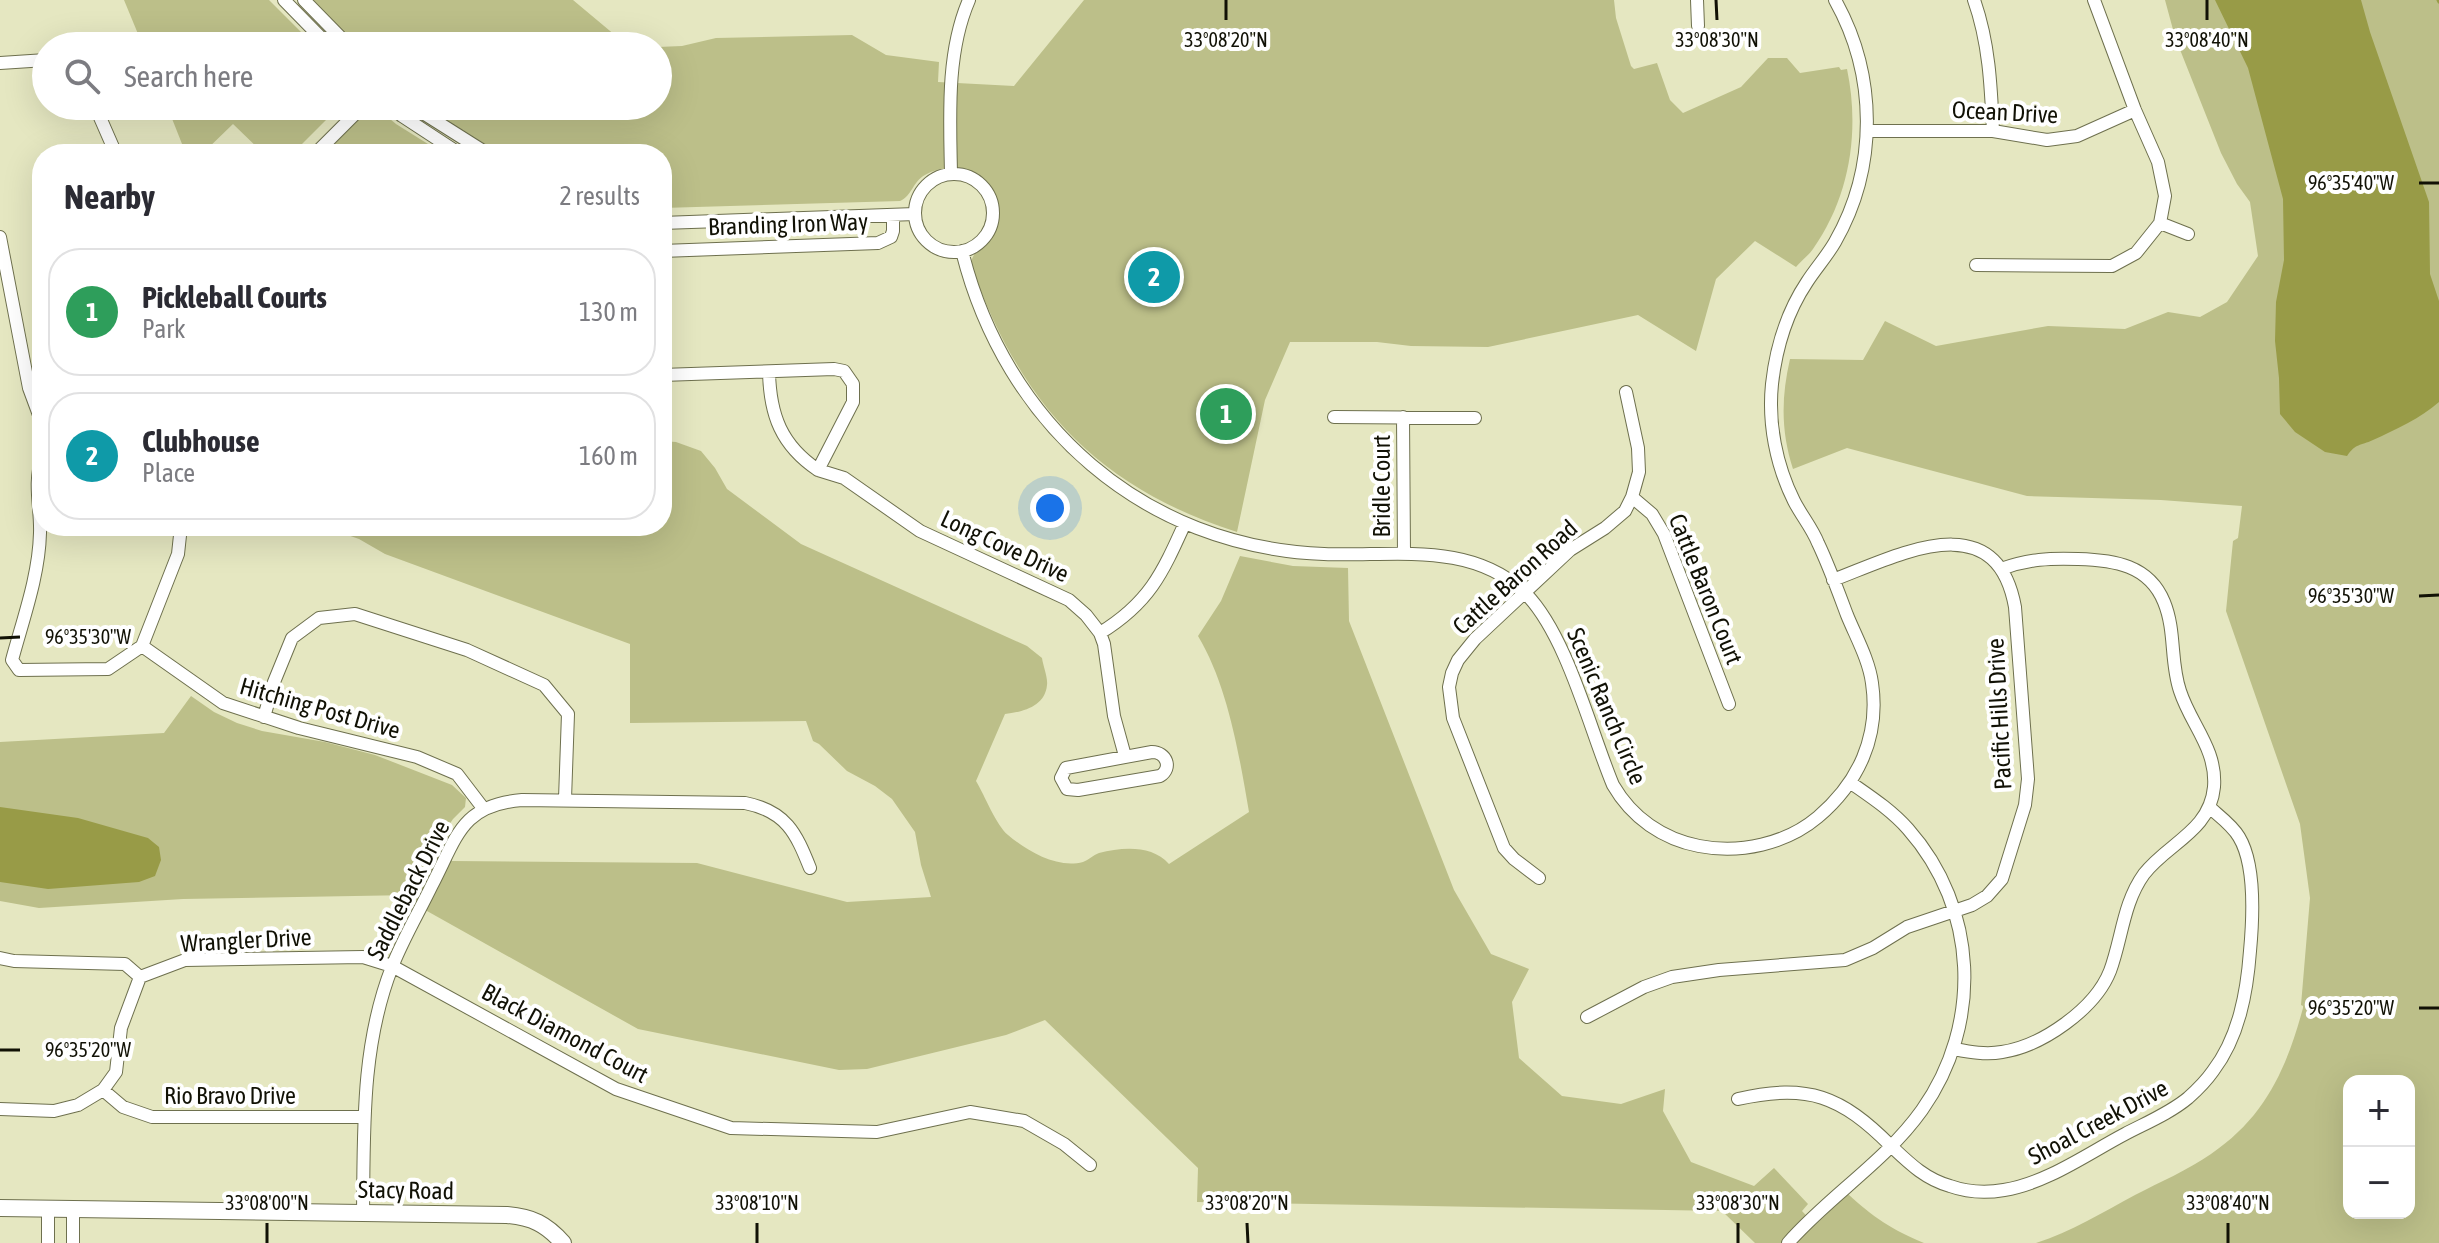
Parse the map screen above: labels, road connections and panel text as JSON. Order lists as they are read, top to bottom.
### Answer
{
  "streets": {
    "main road": ["Stacy Road"],
    "street": [
      "Ocean Drive",
      "Branding Iron Way",
      "Bridle Court",
      "Long Cove Drive",
      "Cattle Baron Road",
      "Cattle Baron Court",
      "Scenic Ranch Circle",
      "Hitching Post Drive",
      "Pacific Hills Drive",
      "Saddleback Drive",
      "Wrangler Drive",
      "Black Diamond Court",
      "Rio Bravo Drive",
      "Shoal Creek Drive"
    ]
  },
  "crossings": [
    ["Ocean Drive", "Scenic Ranch Circle"],
    ["Bridle Court", "Scenic Ranch Circle"],
    ["Cattle Baron Road", "Cattle Baron Court"],
    ["Cattle Baron Road", "Scenic Ranch Circle"],
    ["Hitching Post Drive", "Saddleback Drive"],
    ["Saddleback Drive", "Wrangler Drive"],
    ["Saddleback Drive", "Black Diamond Court"],
    ["Saddleback Drive", "Rio Bravo Drive"],
    ["Saddleback Drive", "Stacy Road"],
    ["Wrangler Drive", "Black Diamond Court"]
  ],
  "page": {
    "search": "Search here",
    "heading": ["Nearby", "2 results"],
    "pins": ["2", "1"],
    "list": [
      {
        "mark": "1",
        "name": "Pickleball Courts",
        "note": "Park",
        "value": "130 m"
      },
      {
        "mark": "2",
        "name": "Clubhouse",
        "note": "Place",
        "value": "160 m"
      }
    ],
    "map_buttons": ["+", "−"]
  },
  "coordinates": [
    "33°08'20\"N",
    "33°08'30\"N",
    "33°08'40\"N",
    "96°35'40\"W",
    "96°35'30\"W",
    "96°35'20\"W",
    "33°08'00\"N",
    "33°08'10\"N"
  ]
}
